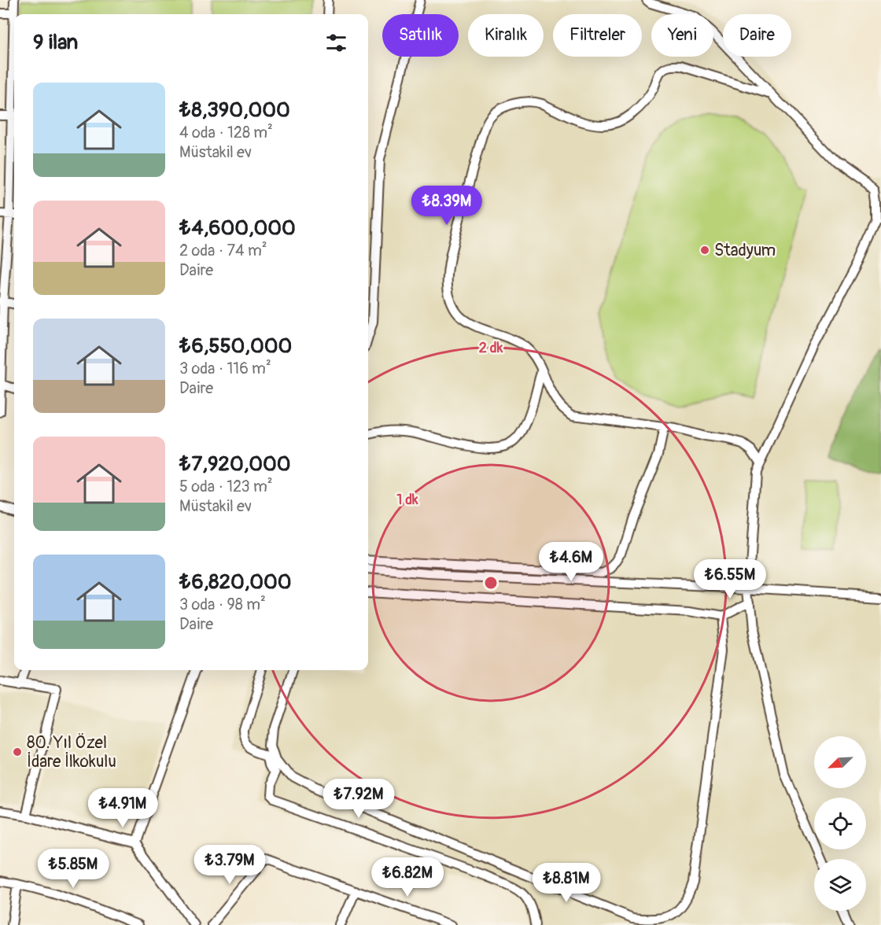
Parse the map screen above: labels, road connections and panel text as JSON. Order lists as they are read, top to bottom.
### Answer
{
  "places": ["Stadyum", "80. Yıl Özel İdare İlkokulu"],
  "north": "bottom left",
  "page": {
    "chip": [
      "Satılık",
      "Kiralık",
      "Filtreler",
      "Yeni",
      "Daire"
    ],
    "heading": "9 ilan",
    "list": [
      {
        "name": "₺8,390,000",
        "note": "4 oda · 128 m² · Müstakil ev"
      },
      {
        "name": "₺4,600,000",
        "note": "2 oda · 74 m² · Daire"
      },
      {
        "name": "₺6,550,000",
        "note": "3 oda · 116 m² · Daire"
      },
      {
        "name": "₺7,920,000",
        "note": "5 oda · 123 m² · Müstakil ev"
      },
      {
        "name": "₺6,820,000",
        "note": "3 oda · 98 m² · Daire"
      }
    ],
    "price": [
      "₺8.39M",
      "₺4.6M",
      "₺6.55M",
      "₺7.92M",
      "₺4.91M",
      "₺3.79M",
      "₺5.85M",
      "₺6.82M",
      "₺8.81M"
    ]
  },
  "rings": ["2 dk", "1 dk"]
}
